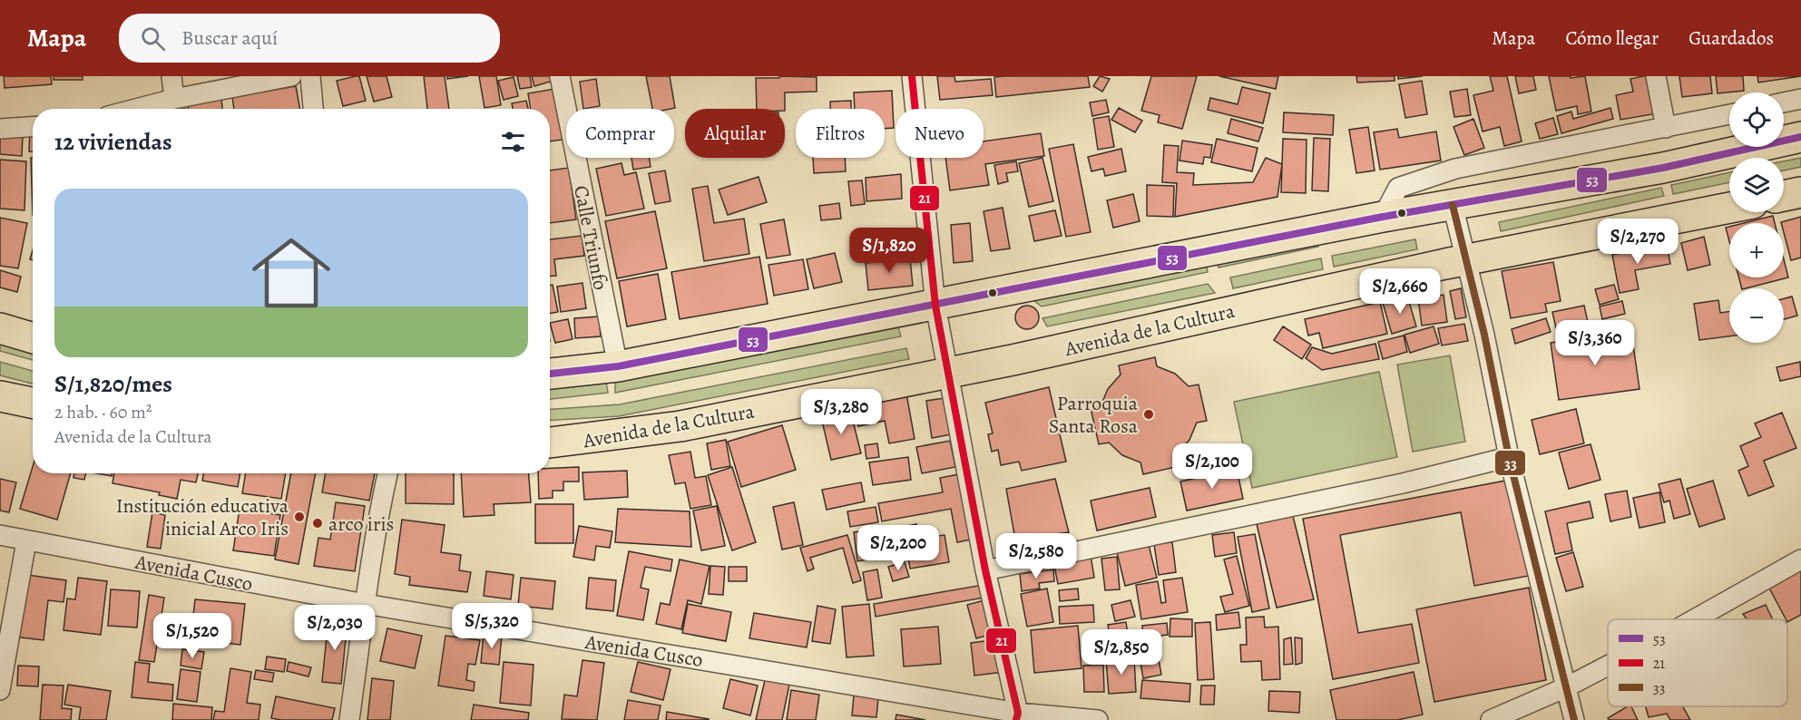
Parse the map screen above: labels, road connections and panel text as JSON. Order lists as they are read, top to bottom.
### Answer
{
  "streets": {
    "highway": ["Avenida de la Cultura"],
    "street": ["Calle Triunfo", "Avenida Cusco"]
  },
  "places": ["Parroquia Santa Rosa", "Institución educativa inicial Arco Iris", "arco iris"],
  "lines": ["transit line 21", "transit line 53", "transit line 33"],
  "legend": ["53", "21", "33"],
  "page": {
    "header": "Mapa",
    "search": "Buscar aquí",
    "nav": ["Mapa", "Cómo llegar", "Guardados"],
    "map_buttons": ["+", "−"],
    "chip": [
      "Comprar",
      "Alquilar",
      "Filtros",
      "Nuevo"
    ],
    "heading": "12 viviendas",
    "list": [
      {
        "name": "S/1,820/mes",
        "note": "2 hab. · 60 m² · Avenida de la Cultura"
      }
    ],
    "price": [
      "S/2,270",
      "S/1,820",
      "S/2,660",
      "S/3,360",
      "S/3,280",
      "S/2,100",
      "S/2,200",
      "S/2,580",
      "S/5,320",
      "S/2,030",
      "S/1,520",
      "S/2,850"
    ]
  }
}
